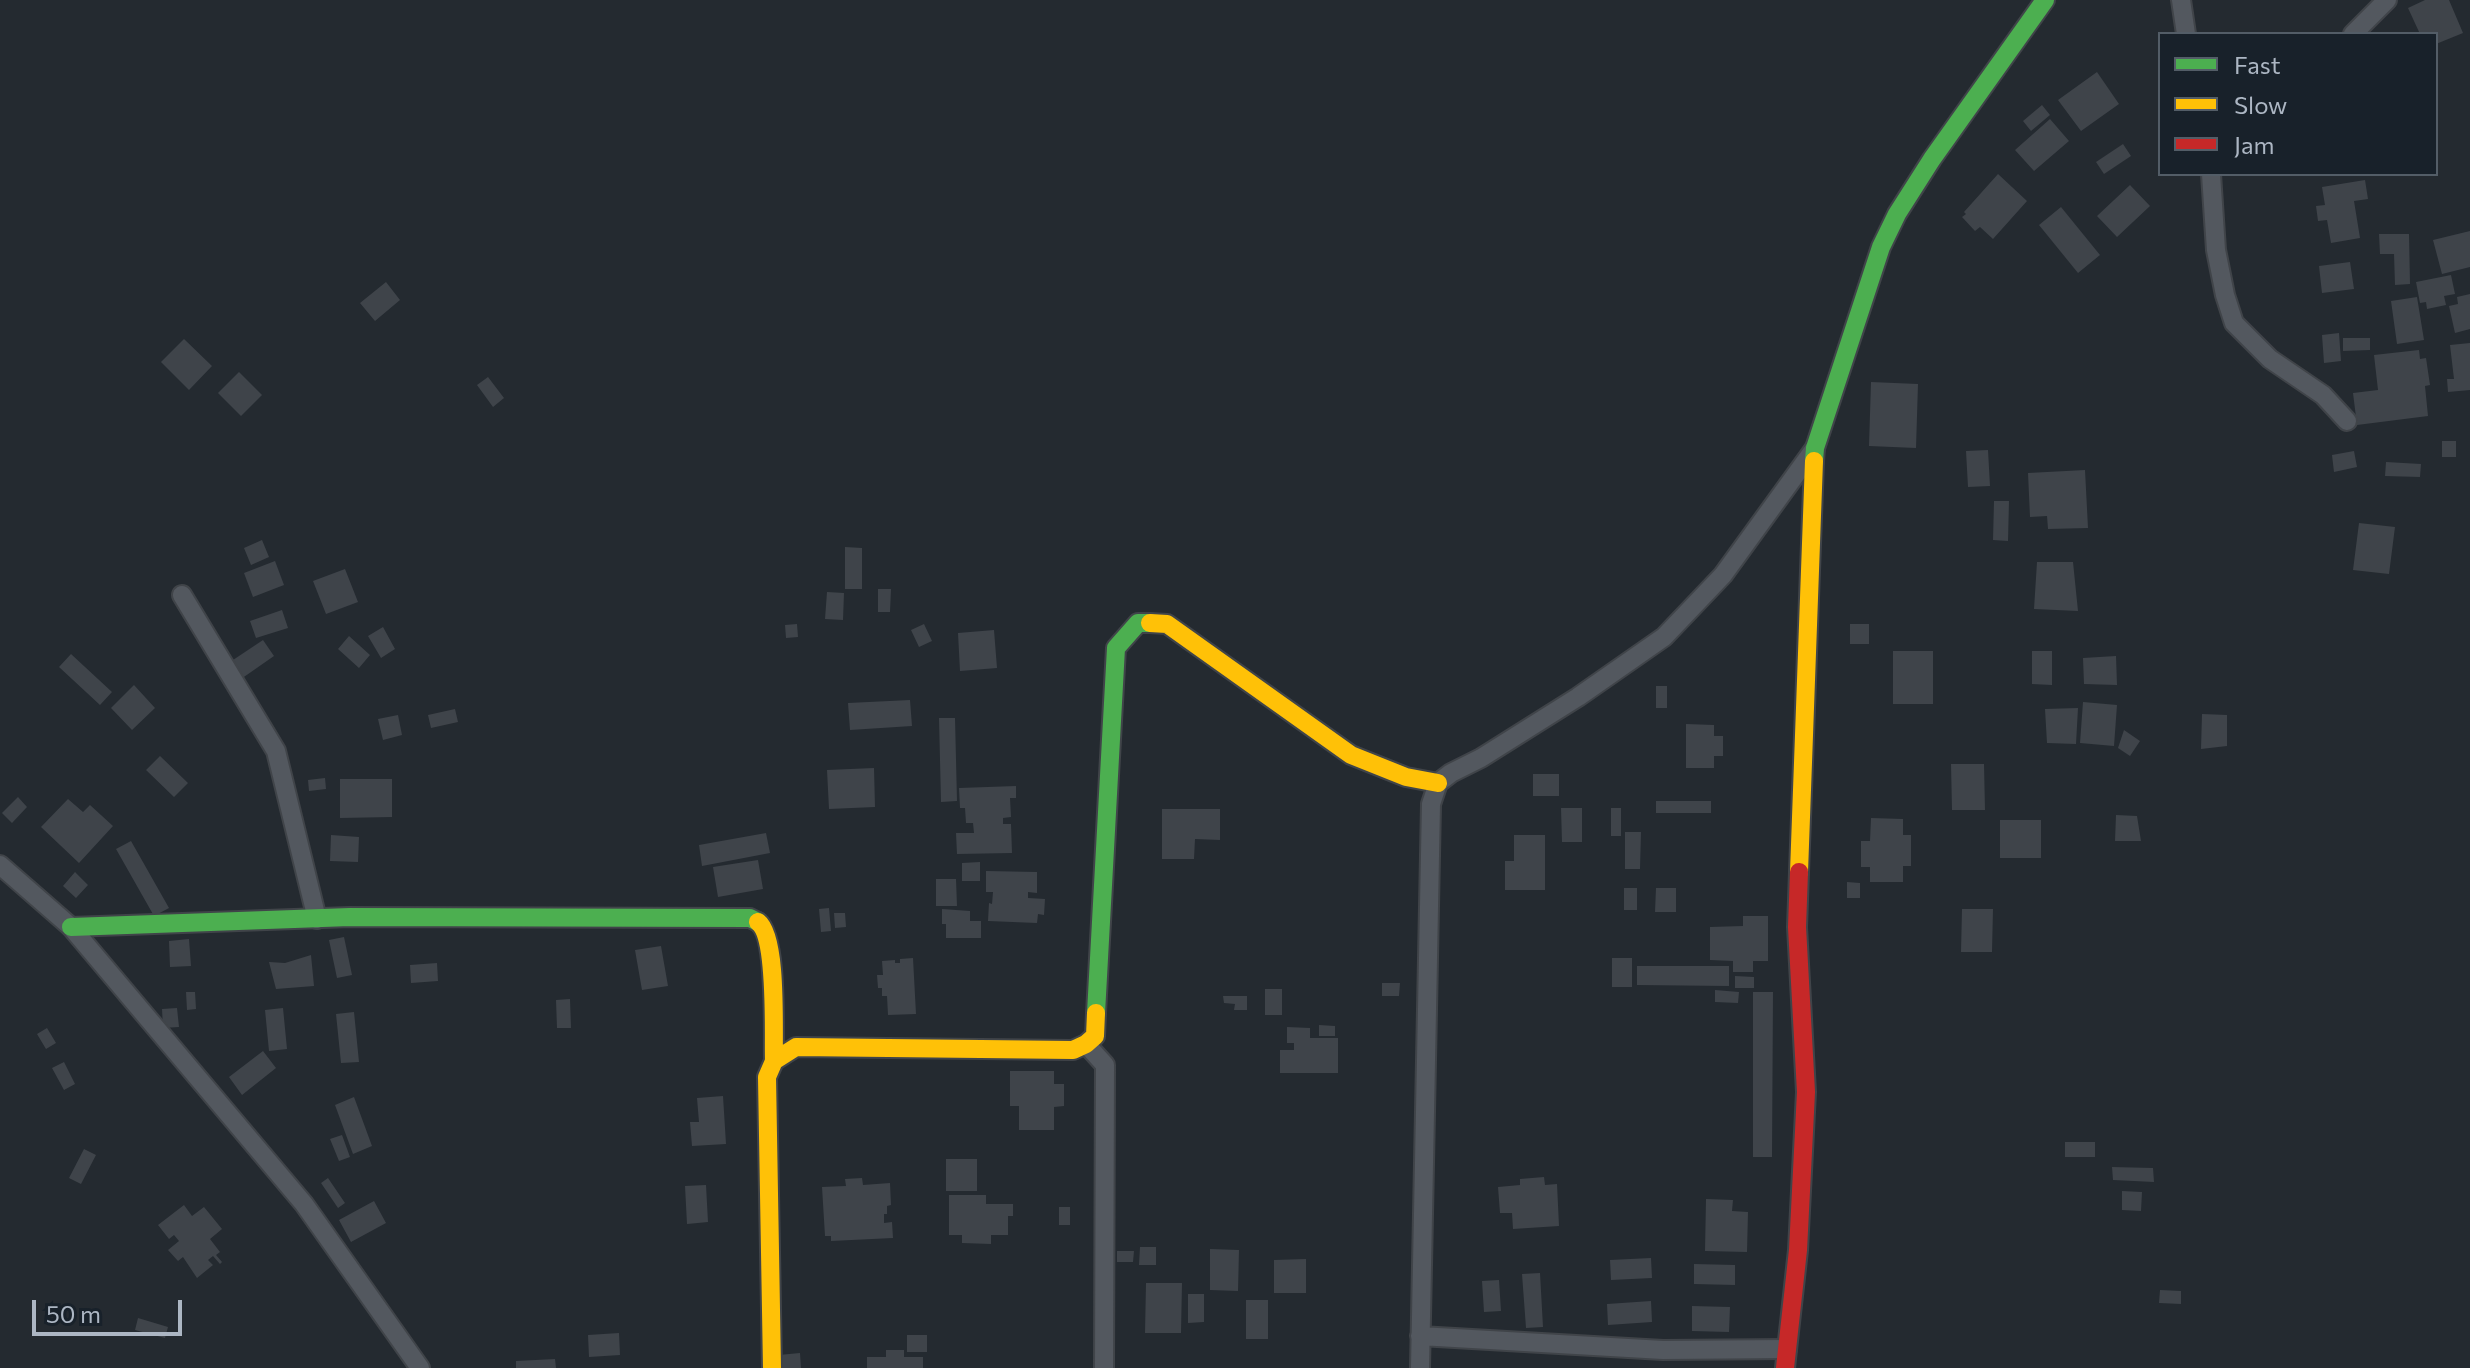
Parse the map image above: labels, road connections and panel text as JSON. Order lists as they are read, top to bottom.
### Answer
{
  "legend": ["Fast", "Slow", "Jam"],
  "scale_bar": "50 m"
}
